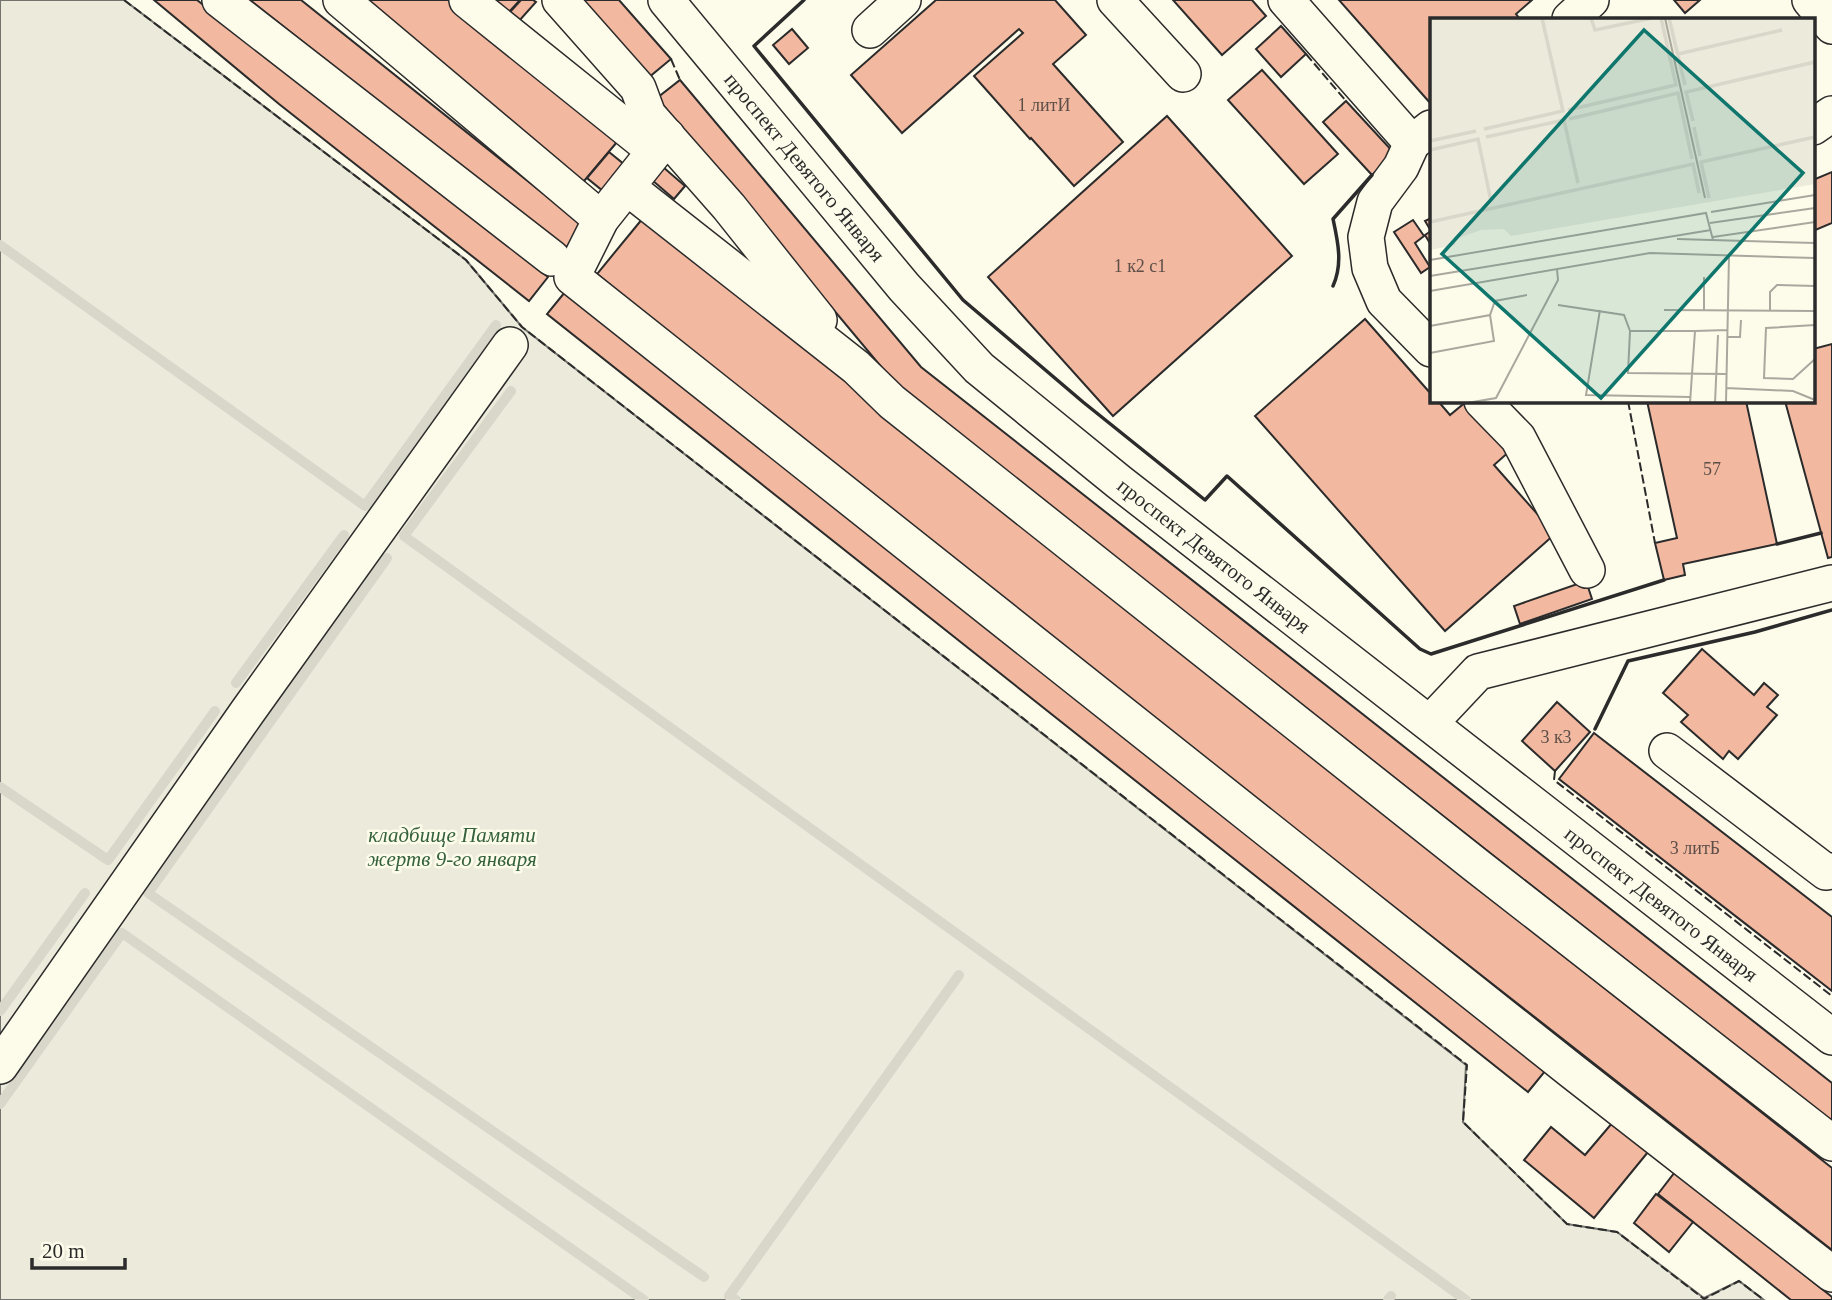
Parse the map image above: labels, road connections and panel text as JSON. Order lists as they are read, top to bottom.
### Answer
{
  "streets": {
    "street": ["проспект Девятого Января"]
  },
  "parks": ["кладбище Памяти жертв 9-го января"],
  "house_numbers": [
    "1 литИ",
    "1 к2 с1",
    "57",
    "3 к3",
    "3 литБ"
  ],
  "scale_bar": "20 m"
}
